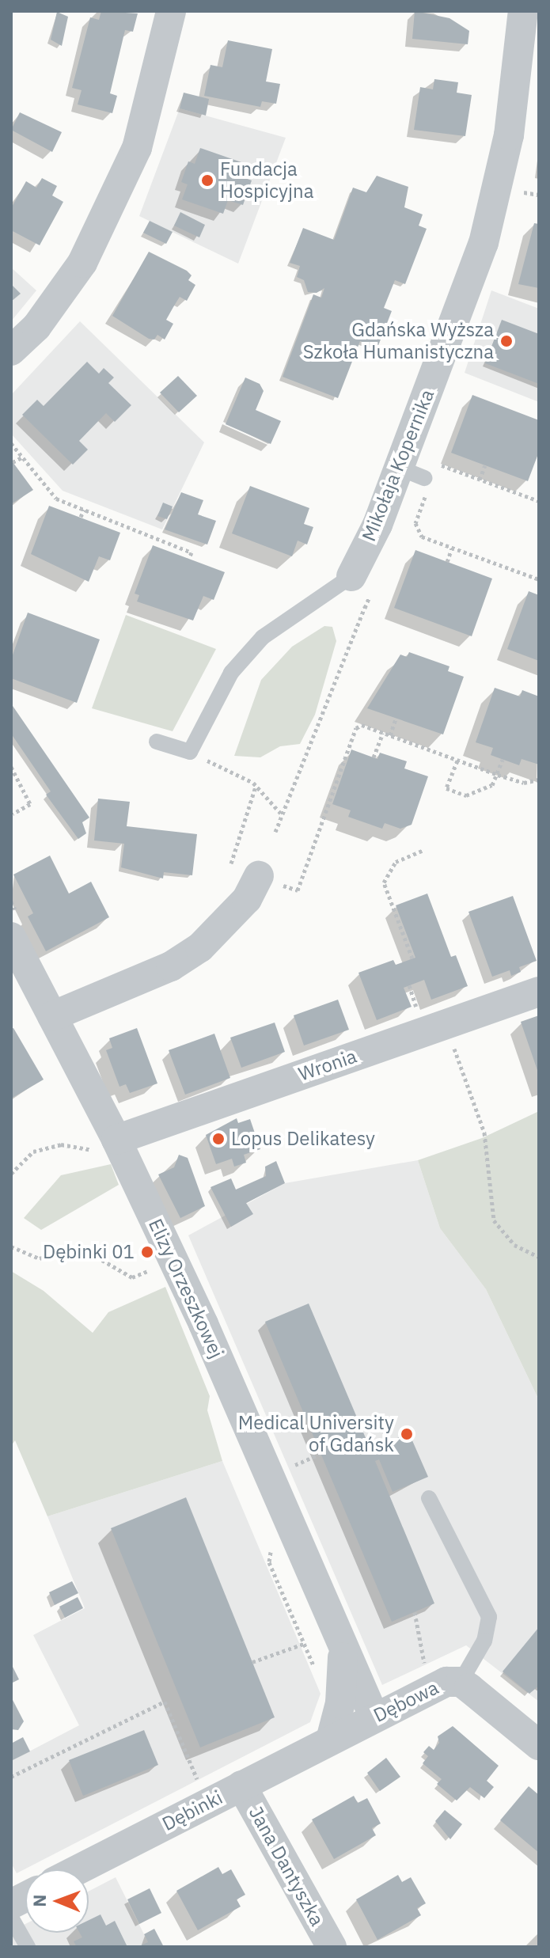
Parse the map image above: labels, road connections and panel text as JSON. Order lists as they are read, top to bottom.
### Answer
{
  "streets": {
    "street": [
      "Mikołaja Kopernika",
      "Wronia",
      "Elizy Orzeszkowej",
      "Dębowa",
      "Dębinki",
      "Jana Dantyszka"
    ]
  },
  "crossings": [
    ["Wronia", "Elizy Orzeszkowej"],
    ["Elizy Orzeszkowej", "Dębowa"],
    ["Elizy Orzeszkowej", "Dębinki"],
    ["Dębowa", "Dębinki"],
    ["Dębinki", "Jana Dantyszka"]
  ],
  "places": [
    "Fundacja Hospicyjna",
    "Gdańska Wyższa Szkoła Humanistyczna",
    "Lopus Delikatesy",
    "Dębinki 01",
    "Medical University of Gdańsk"
  ],
  "north": "left"
}
